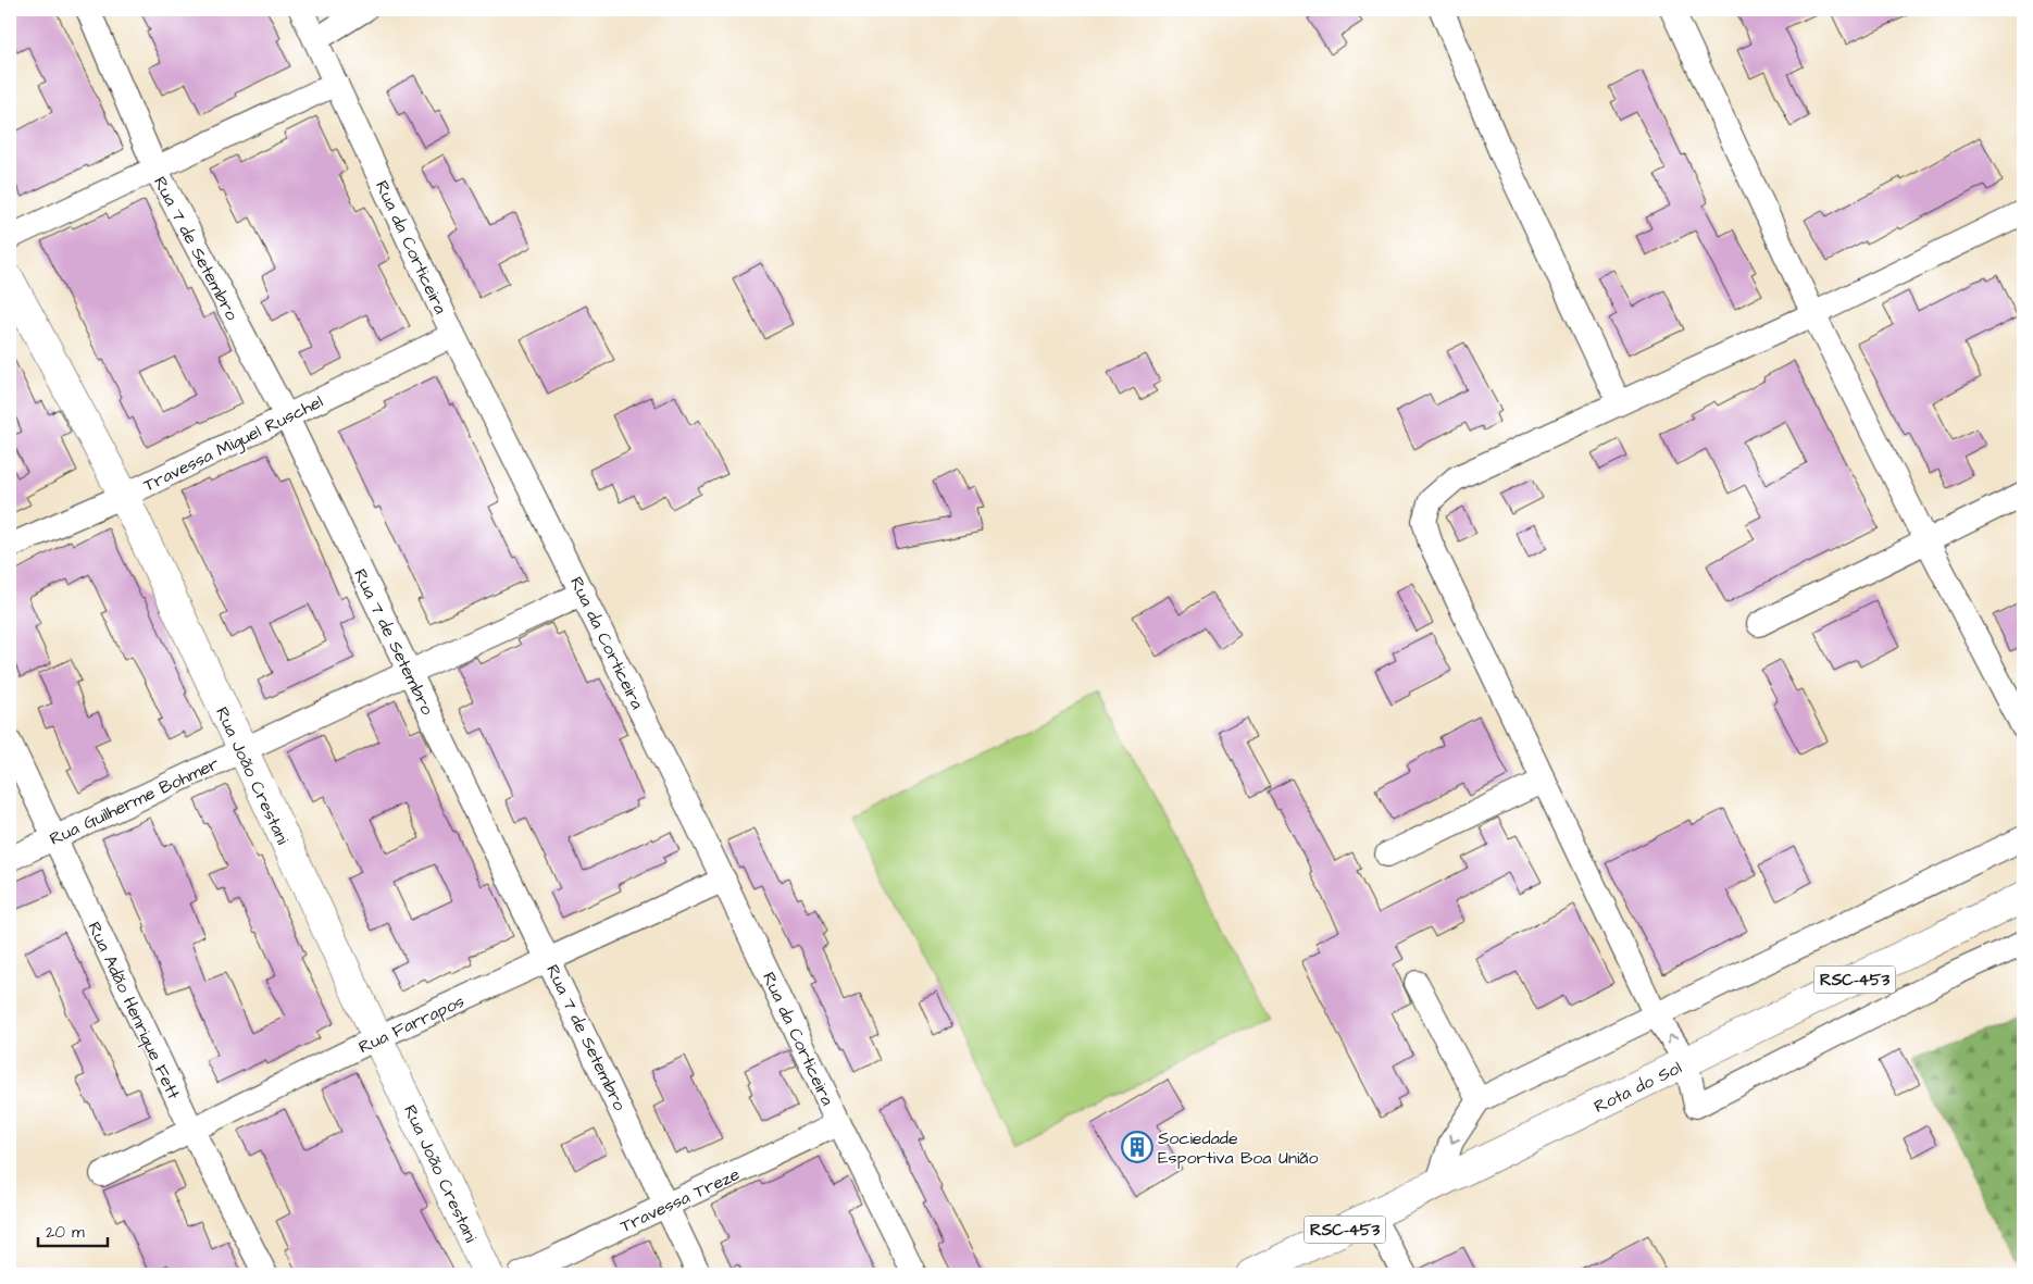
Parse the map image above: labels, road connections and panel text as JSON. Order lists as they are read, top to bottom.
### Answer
{
  "streets": {
    "main road": ["Rua João Crestani", "RSC-453", "Rota do Sol"],
    "street": [
      "Rua da Corticeira",
      "Rua 7 de Setembro",
      "Travessa Miguel Ruschel",
      "Rua Guilherme Bohmer",
      "Rua Adão Henrique Fett",
      "Rua Farrapos",
      "Travessa Treze"
    ]
  },
  "crossings": [
    ["Rua da Corticeira", "Travessa Miguel Ruschel"],
    ["Rua da Corticeira", "Rua Guilherme Bohmer"],
    ["Rua da Corticeira", "Rua Farrapos"],
    ["Rua da Corticeira", "Travessa Treze"],
    ["Rua 7 de Setembro", "Travessa Miguel Ruschel"],
    ["Rua 7 de Setembro", "Rua Guilherme Bohmer"],
    ["Rua 7 de Setembro", "Rua Farrapos"],
    ["Rua 7 de Setembro", "Travessa Treze"],
    ["Travessa Miguel Ruschel", "Rua João Crestani"],
    ["Rua João Crestani", "Rua Guilherme Bohmer"],
    ["Rua João Crestani", "Rua Farrapos"],
    ["Rua Guilherme Bohmer", "Rua Adão Henrique Fett"],
    ["Rua Adão Henrique Fett", "Rua Farrapos"]
  ],
  "places": {
    "building": ["Sociedade Esportiva Boa União"]
  },
  "scale_bar": "20 m"
}
